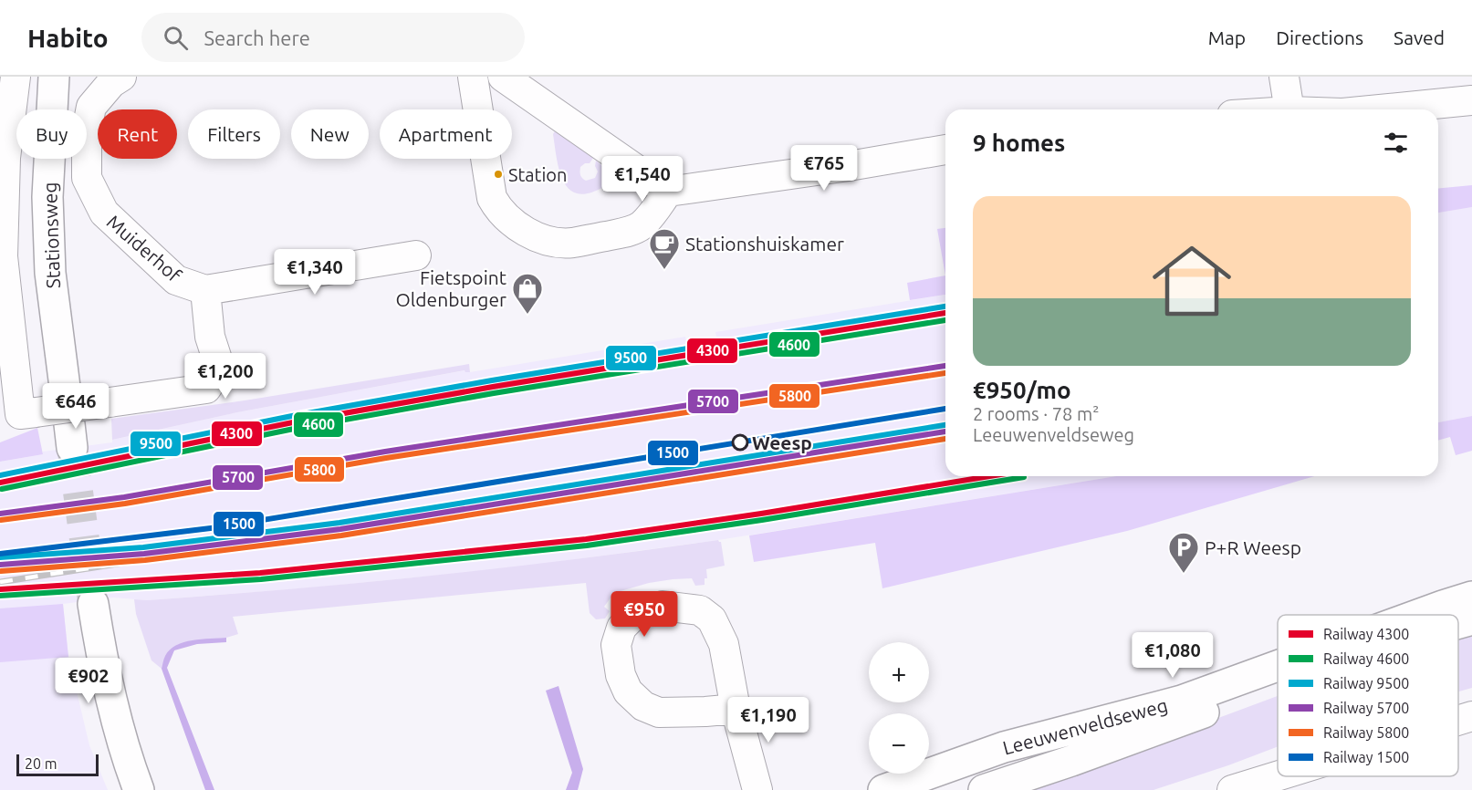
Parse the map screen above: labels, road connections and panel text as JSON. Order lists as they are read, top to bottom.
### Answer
{
  "streets": {
    "main road": ["Stationsweg", "Leeuwenveldseweg"],
    "street": ["Muiderhof"]
  },
  "places": {
    "other": ["Station", "Weesp"],
    "cafe": ["Stationshuiskamer"],
    "shop": ["Fietspoint Oldenburger"],
    "parking": ["P+R Weesp"]
  },
  "lines": [
    "rail line 9500",
    "rail line 4300",
    "rail line 4600",
    "rail line 5700",
    "rail line 5800",
    "rail line 1500"
  ],
  "legend": [
    "Railway 4300",
    "Railway 4600",
    "Railway 9500",
    "Railway 5700",
    "Railway 5800",
    "Railway 1500"
  ],
  "scale_bar": "20 m",
  "page": {
    "header": "Habito",
    "search": "Search here",
    "nav": ["Map", "Directions", "Saved"],
    "chip": [
      "Buy",
      "Rent",
      "Filters",
      "New",
      "Apartment"
    ],
    "heading": "9 homes",
    "price": [
      "€765",
      "€1,540",
      "€1,340",
      "€1,200",
      "€646",
      "€950",
      "€1,080",
      "€902",
      "€1,190"
    ],
    "list": [
      {
        "name": "€950/mo",
        "note": "2 rooms · 78 m² · Leeuwenveldseweg"
      }
    ],
    "map_buttons": ["+", "−"],
    "scale": "20 m"
  }
}
